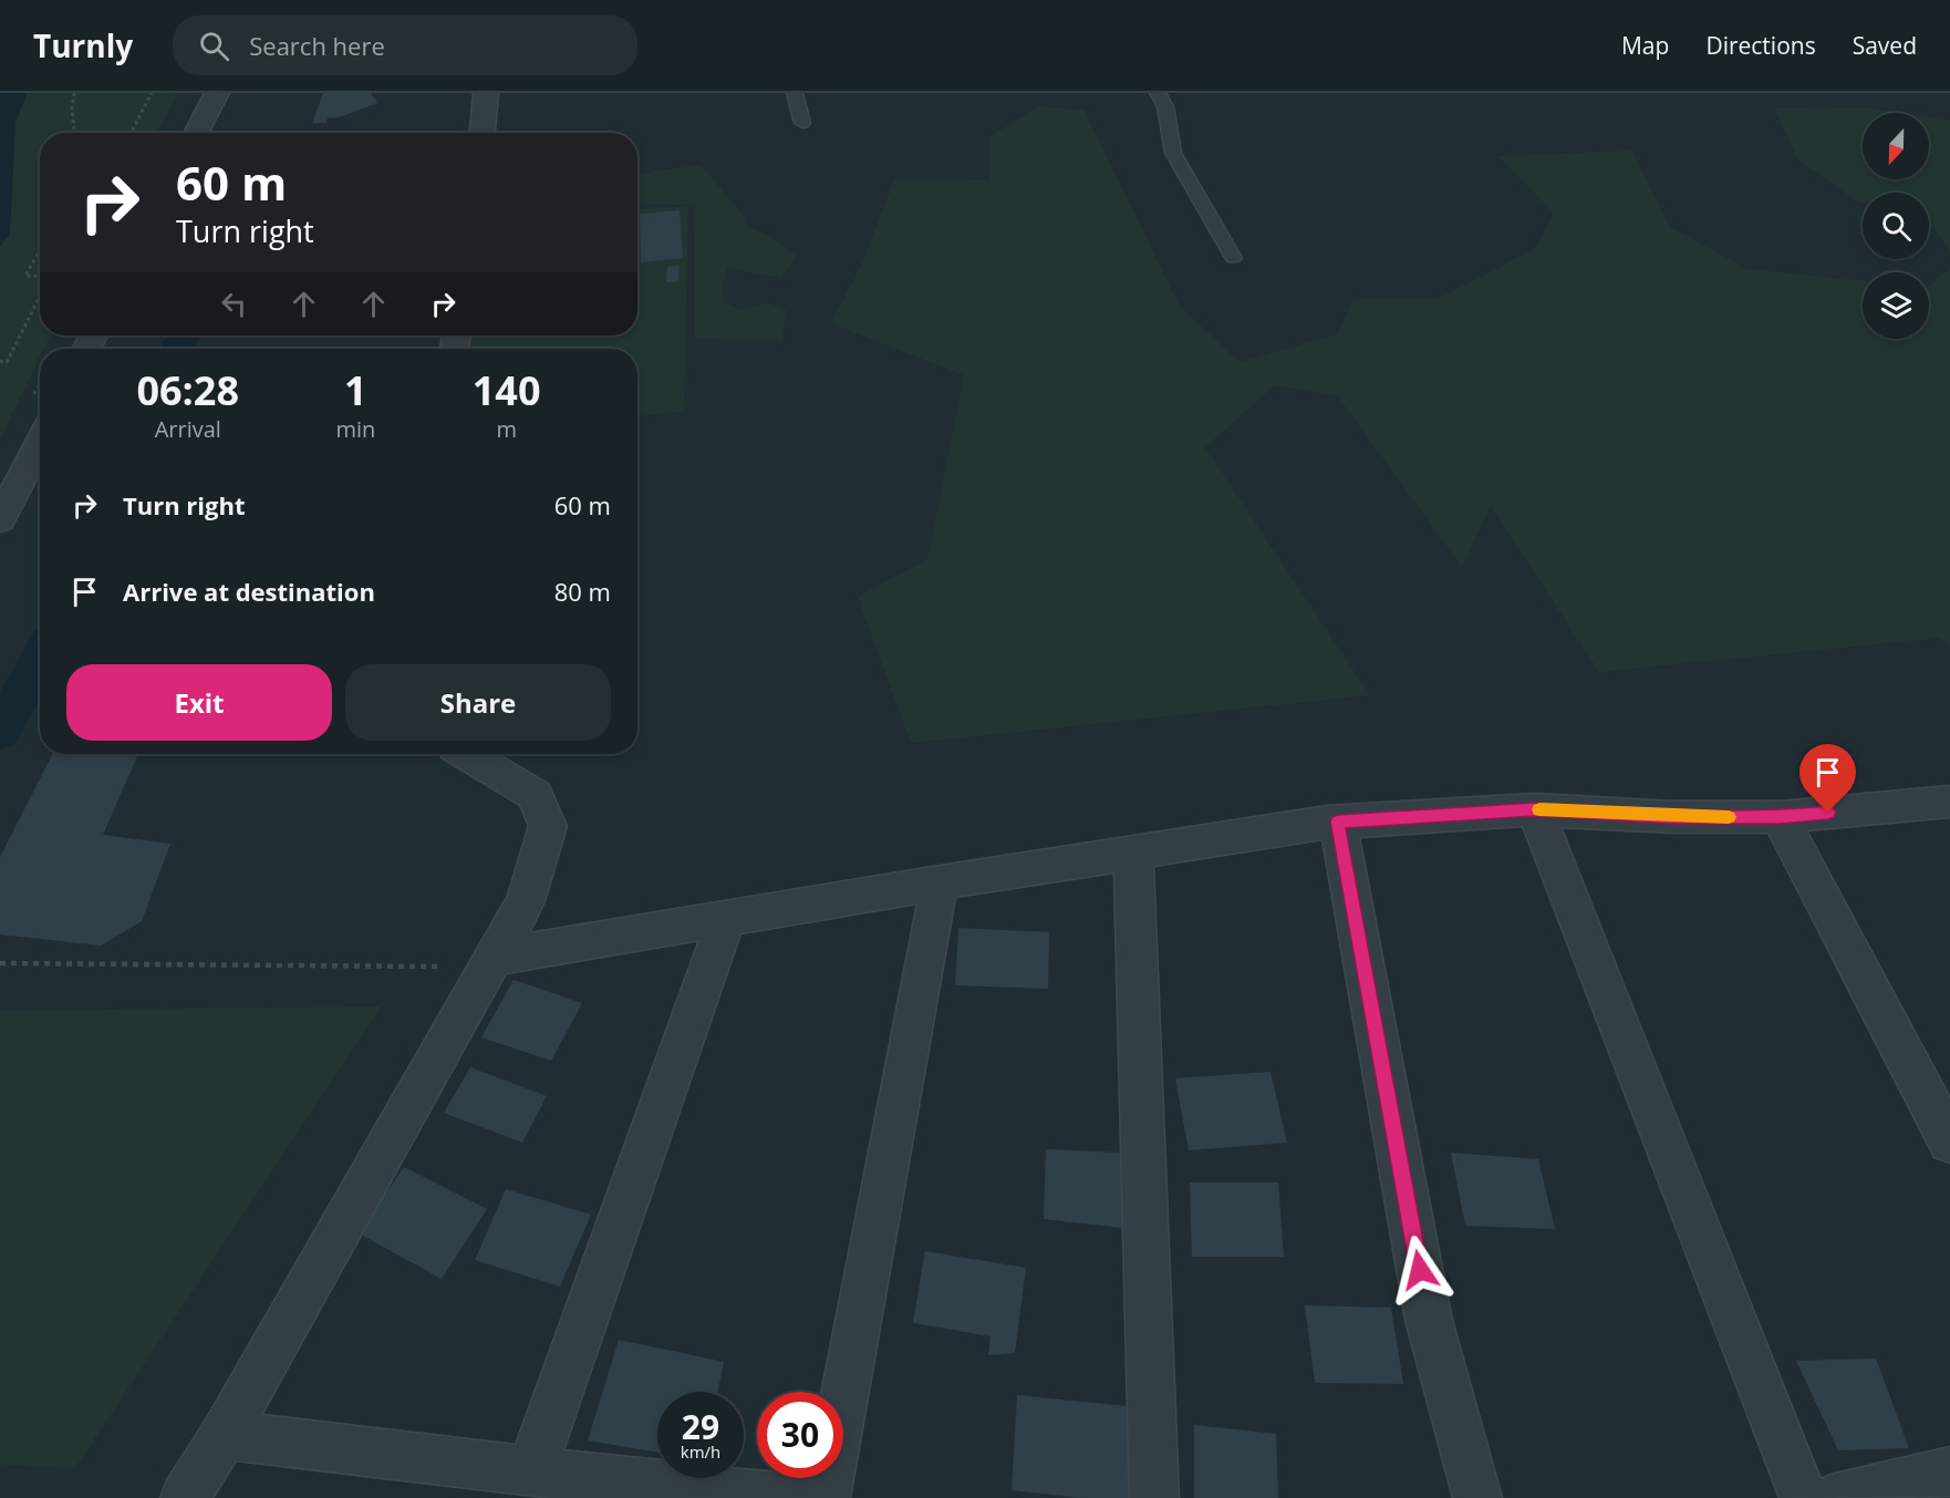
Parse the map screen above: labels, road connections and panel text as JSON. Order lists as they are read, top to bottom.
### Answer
{
  "north": "bottom",
  "page": {
    "header": "Turnly",
    "search": "Search here",
    "nav": ["Map", "Directions", "Saved"],
    "turn": ["60 m", "Turn right"],
    "eta": [
      "06:28",
      "Arrival",
      "1",
      "min",
      "140",
      "m"
    ],
    "list": [
      {
        "name": "Turn right",
        "value": "60 m"
      },
      {
        "name": "Arrive at destination",
        "value": "80 m"
      }
    ],
    "buttons": ["Exit", "Share"],
    "speed": "29 km/h",
    "limit": "30"
  }
}
